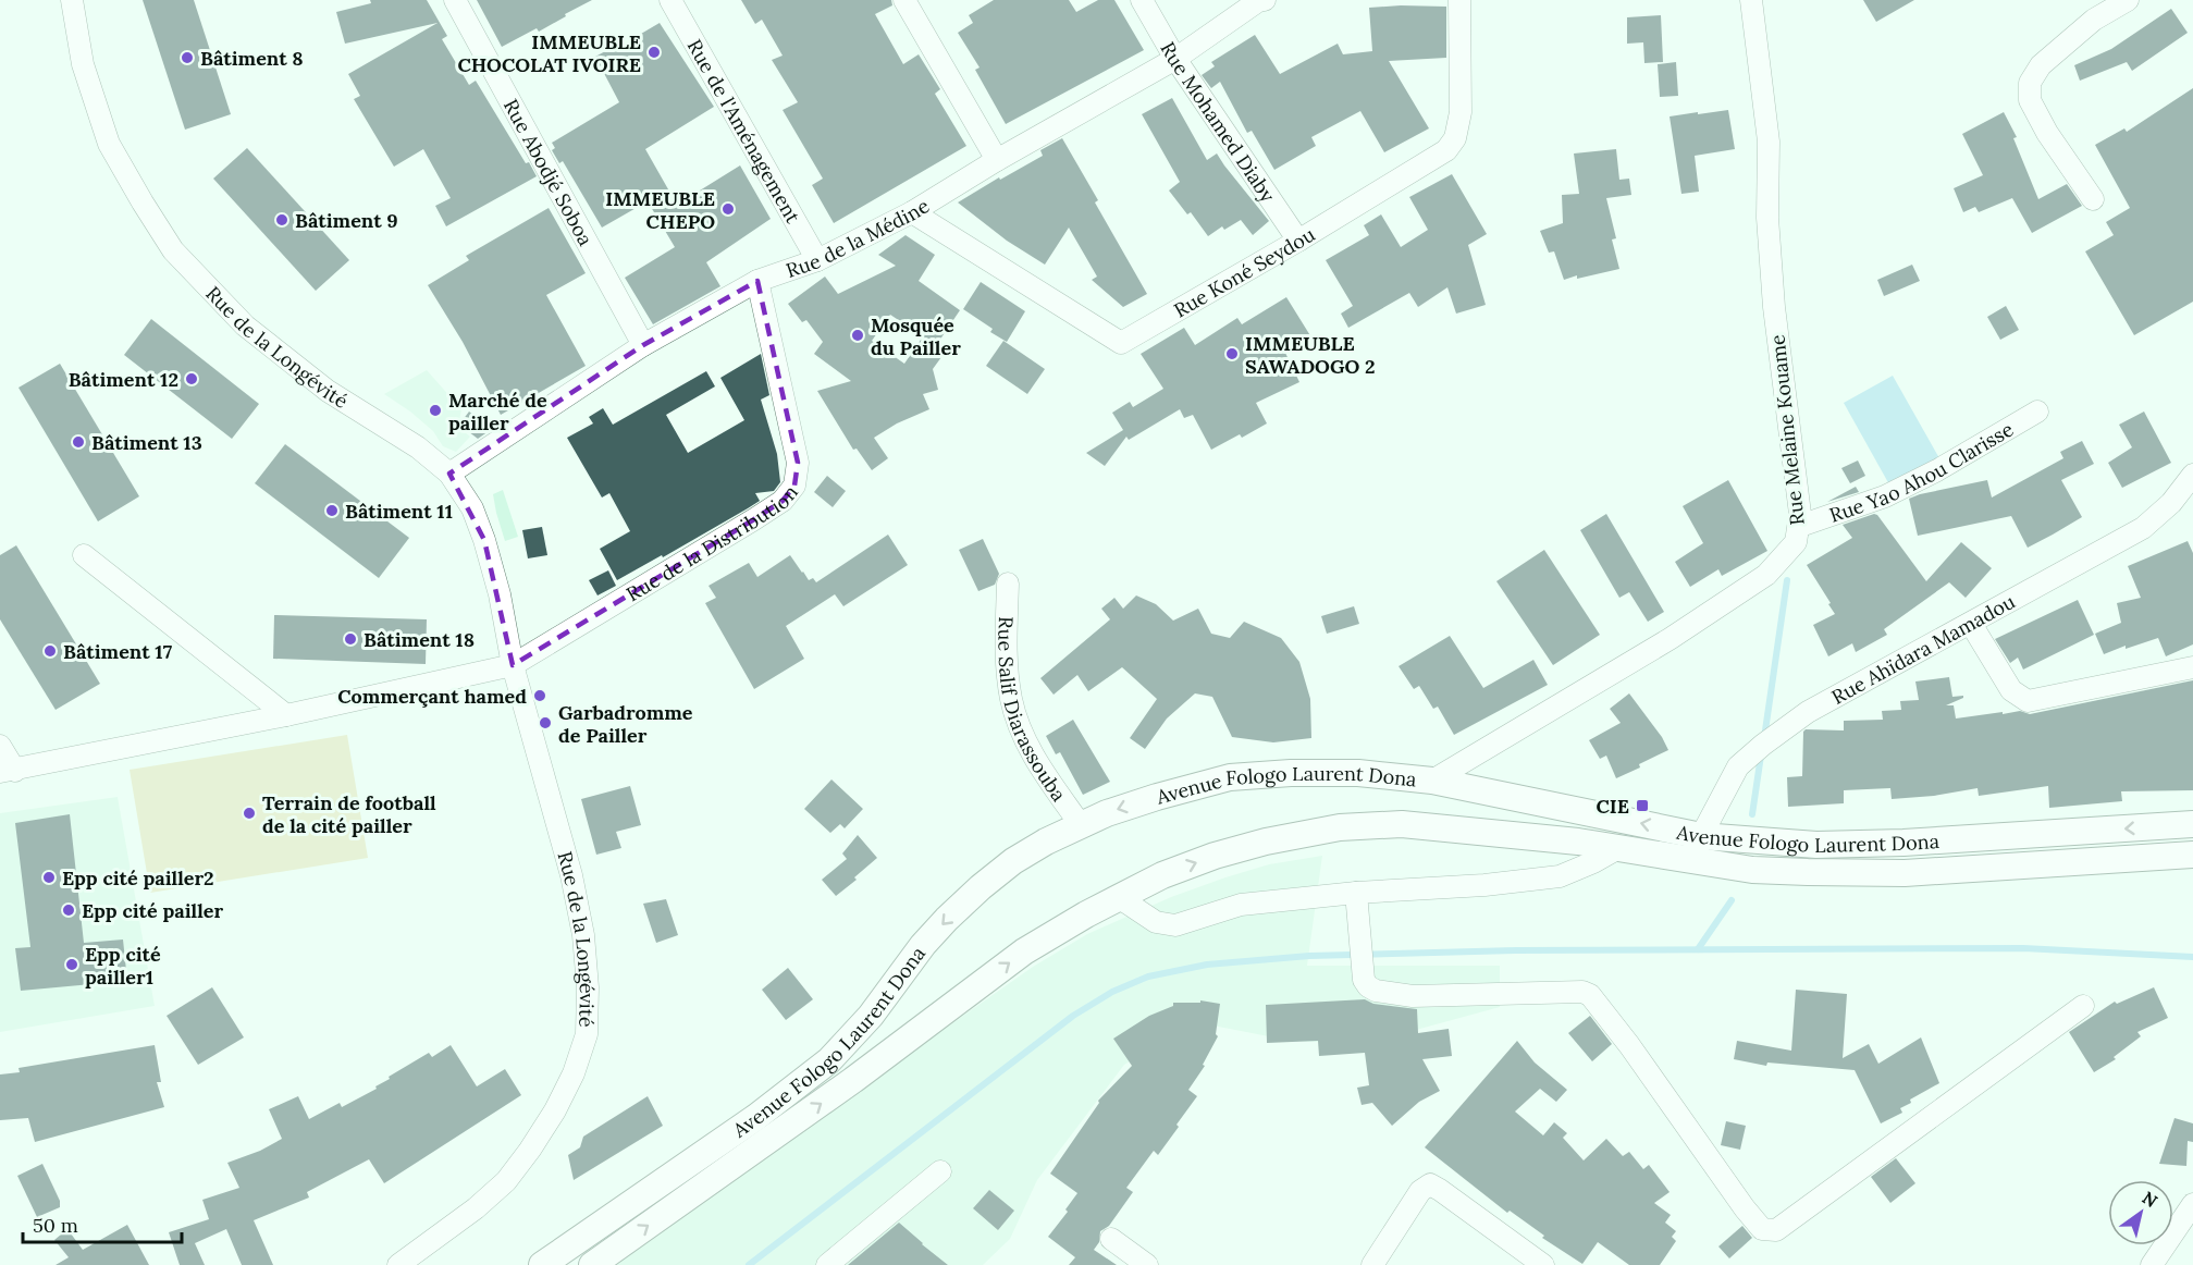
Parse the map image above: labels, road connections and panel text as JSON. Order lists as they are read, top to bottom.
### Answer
{
  "streets": {
    "main road": ["Avenue Fologo Laurent Dona"],
    "street": [
      "Rue Mohamed Diaby",
      "Rue de l'Aménagement",
      "Rue Abodjé Soboa",
      "Rue de la Médine",
      "Rue Koné Seydou",
      "Rue de la Longévité",
      "Rue Melaine Kouame",
      "Rue Yao Ahou Clarisse",
      "Rue de la Distribution",
      "Rue Ahïdara Mamadou",
      "Rue Salif Diarassouba"
    ]
  },
  "crossings": [
    ["Rue Mohamed Diaby", "Rue de la Médine"],
    ["Rue Mohamed Diaby", "Rue Koné Seydou"],
    ["Rue de l'Aménagement", "Rue de la Médine"],
    ["Rue Abodjé Soboa", "Rue de la Médine"],
    ["Rue de la Médine", "Rue Koné Seydou"],
    ["Rue de la Médine", "Rue de la Longévité"],
    ["Rue de la Médine", "Rue de la Distribution"],
    ["Rue de la Longévité", "Rue de la Distribution"],
    ["Rue Melaine Kouame", "Rue Yao Ahou Clarisse"],
    ["Rue Melaine Kouame", "Avenue Fologo Laurent Dona"],
    ["Rue Ahïdara Mamadou", "Avenue Fologo Laurent Dona"],
    ["Rue Salif Diarassouba", "Avenue Fologo Laurent Dona"]
  ],
  "places": {
    "other": [
      "IMMEUBLE CHOCOLAT IVOIRE",
      "Bâtiment 8",
      "IMMEUBLE CHEPO",
      "Bâtiment 9",
      "Mosquée du Pailler",
      "IMMEUBLE SAWADOGO 2",
      "Bâtiment 12",
      "Marché de pailler",
      "Bâtiment 13",
      "Bâtiment 11",
      "Bâtiment 18",
      "Bâtiment 17",
      "Commerçant hamed",
      "Garbadromme de Pailler",
      "Terrain de football de la cité pailler",
      "Epp cité pailler2",
      "Epp cité pailler",
      "Epp cité pailler1"
    ],
    "transit": ["CIE"]
  },
  "scale_bar": "50 m",
  "north": "top right"
}
